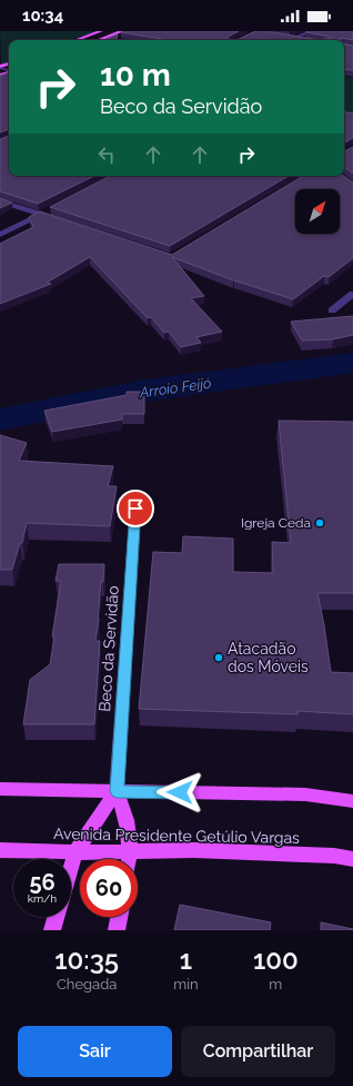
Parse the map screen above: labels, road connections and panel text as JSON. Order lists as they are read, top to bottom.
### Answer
{
  "streets": {
    "main road": ["Avenida Presidente Getúlio Vargas"],
    "street": ["Beco da Servidão"]
  },
  "water": ["Arroio Feijó"],
  "places": ["Igreja Ceda", "Atacadão dos Móveis"],
  "north": "top right",
  "page": {
    "status": "10:34",
    "turn": ["10 m", "Beco da Servidão"],
    "speed": "56 km/h",
    "limit": "60",
    "eta": [
      "10:35",
      "Chegada",
      "1",
      "min",
      "100",
      "m"
    ],
    "buttons": ["Sair", "Compartilhar"]
  }
}
